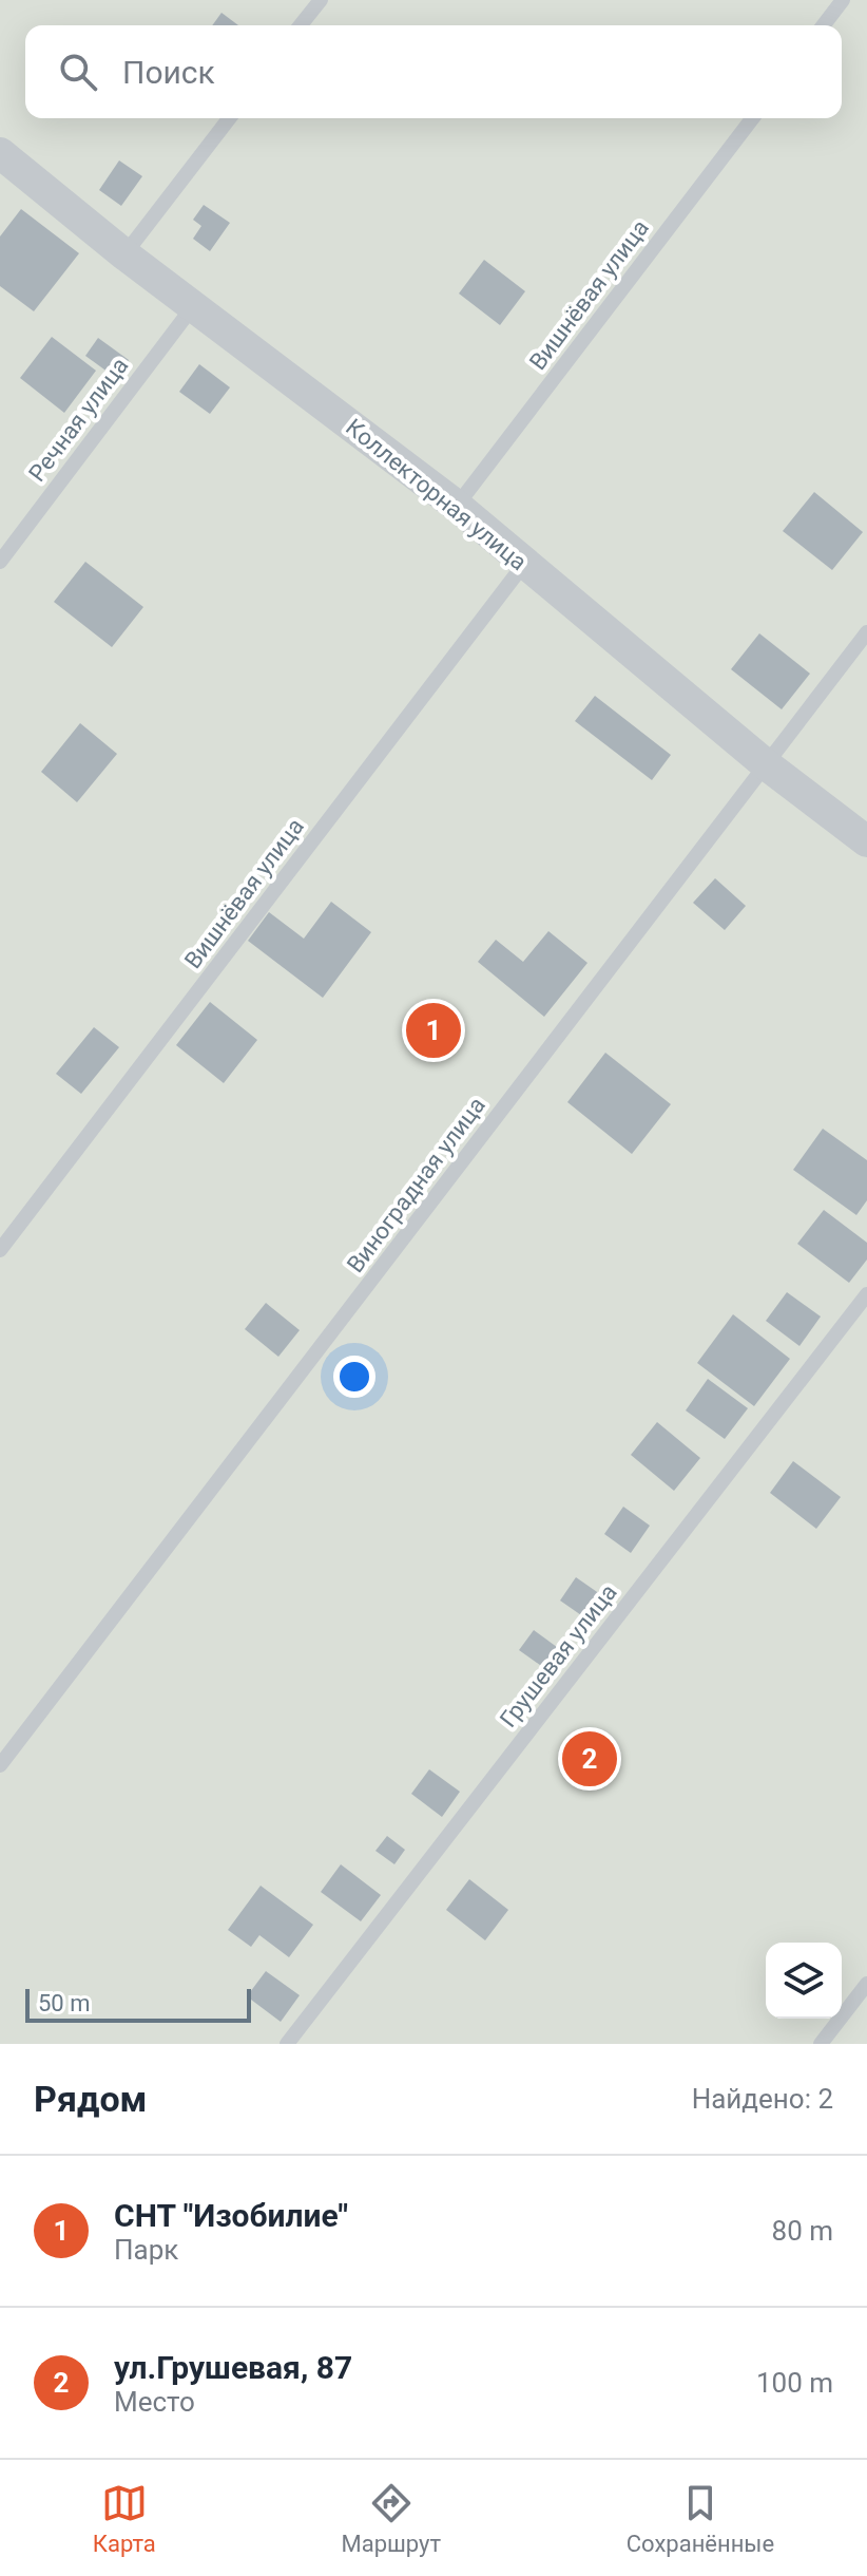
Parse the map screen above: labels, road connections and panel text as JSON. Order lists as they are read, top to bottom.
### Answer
{
  "streets": {
    "street": ["Коллекторная улица"],
    "lane": [
      "Вишнёвая улица",
      "Речная улица",
      "Виноградная улица",
      "Грушевая улица"
    ]
  },
  "crossings": [
    ["Вишнёвая улица", "Коллекторная улица"],
    ["Речная улица", "Коллекторная улица"],
    ["Коллекторная улица", "Виноградная улица"]
  ],
  "scale_bar": "50 m",
  "page": {
    "search": "Поиск",
    "pins": ["1", "2"],
    "scale": "50 m",
    "heading": ["Рядом", "Найдено: 2"],
    "list": [
      {
        "mark": "1",
        "name": "СНТ \"Изобилие\"",
        "note": "Парк",
        "value": "80 m"
      },
      {
        "mark": "2",
        "name": "ул.Грушевая, 87",
        "note": "Место",
        "value": "100 m"
      }
    ],
    "nav": ["Карта", "Маршрут", "Сохранённые"]
  }
}
